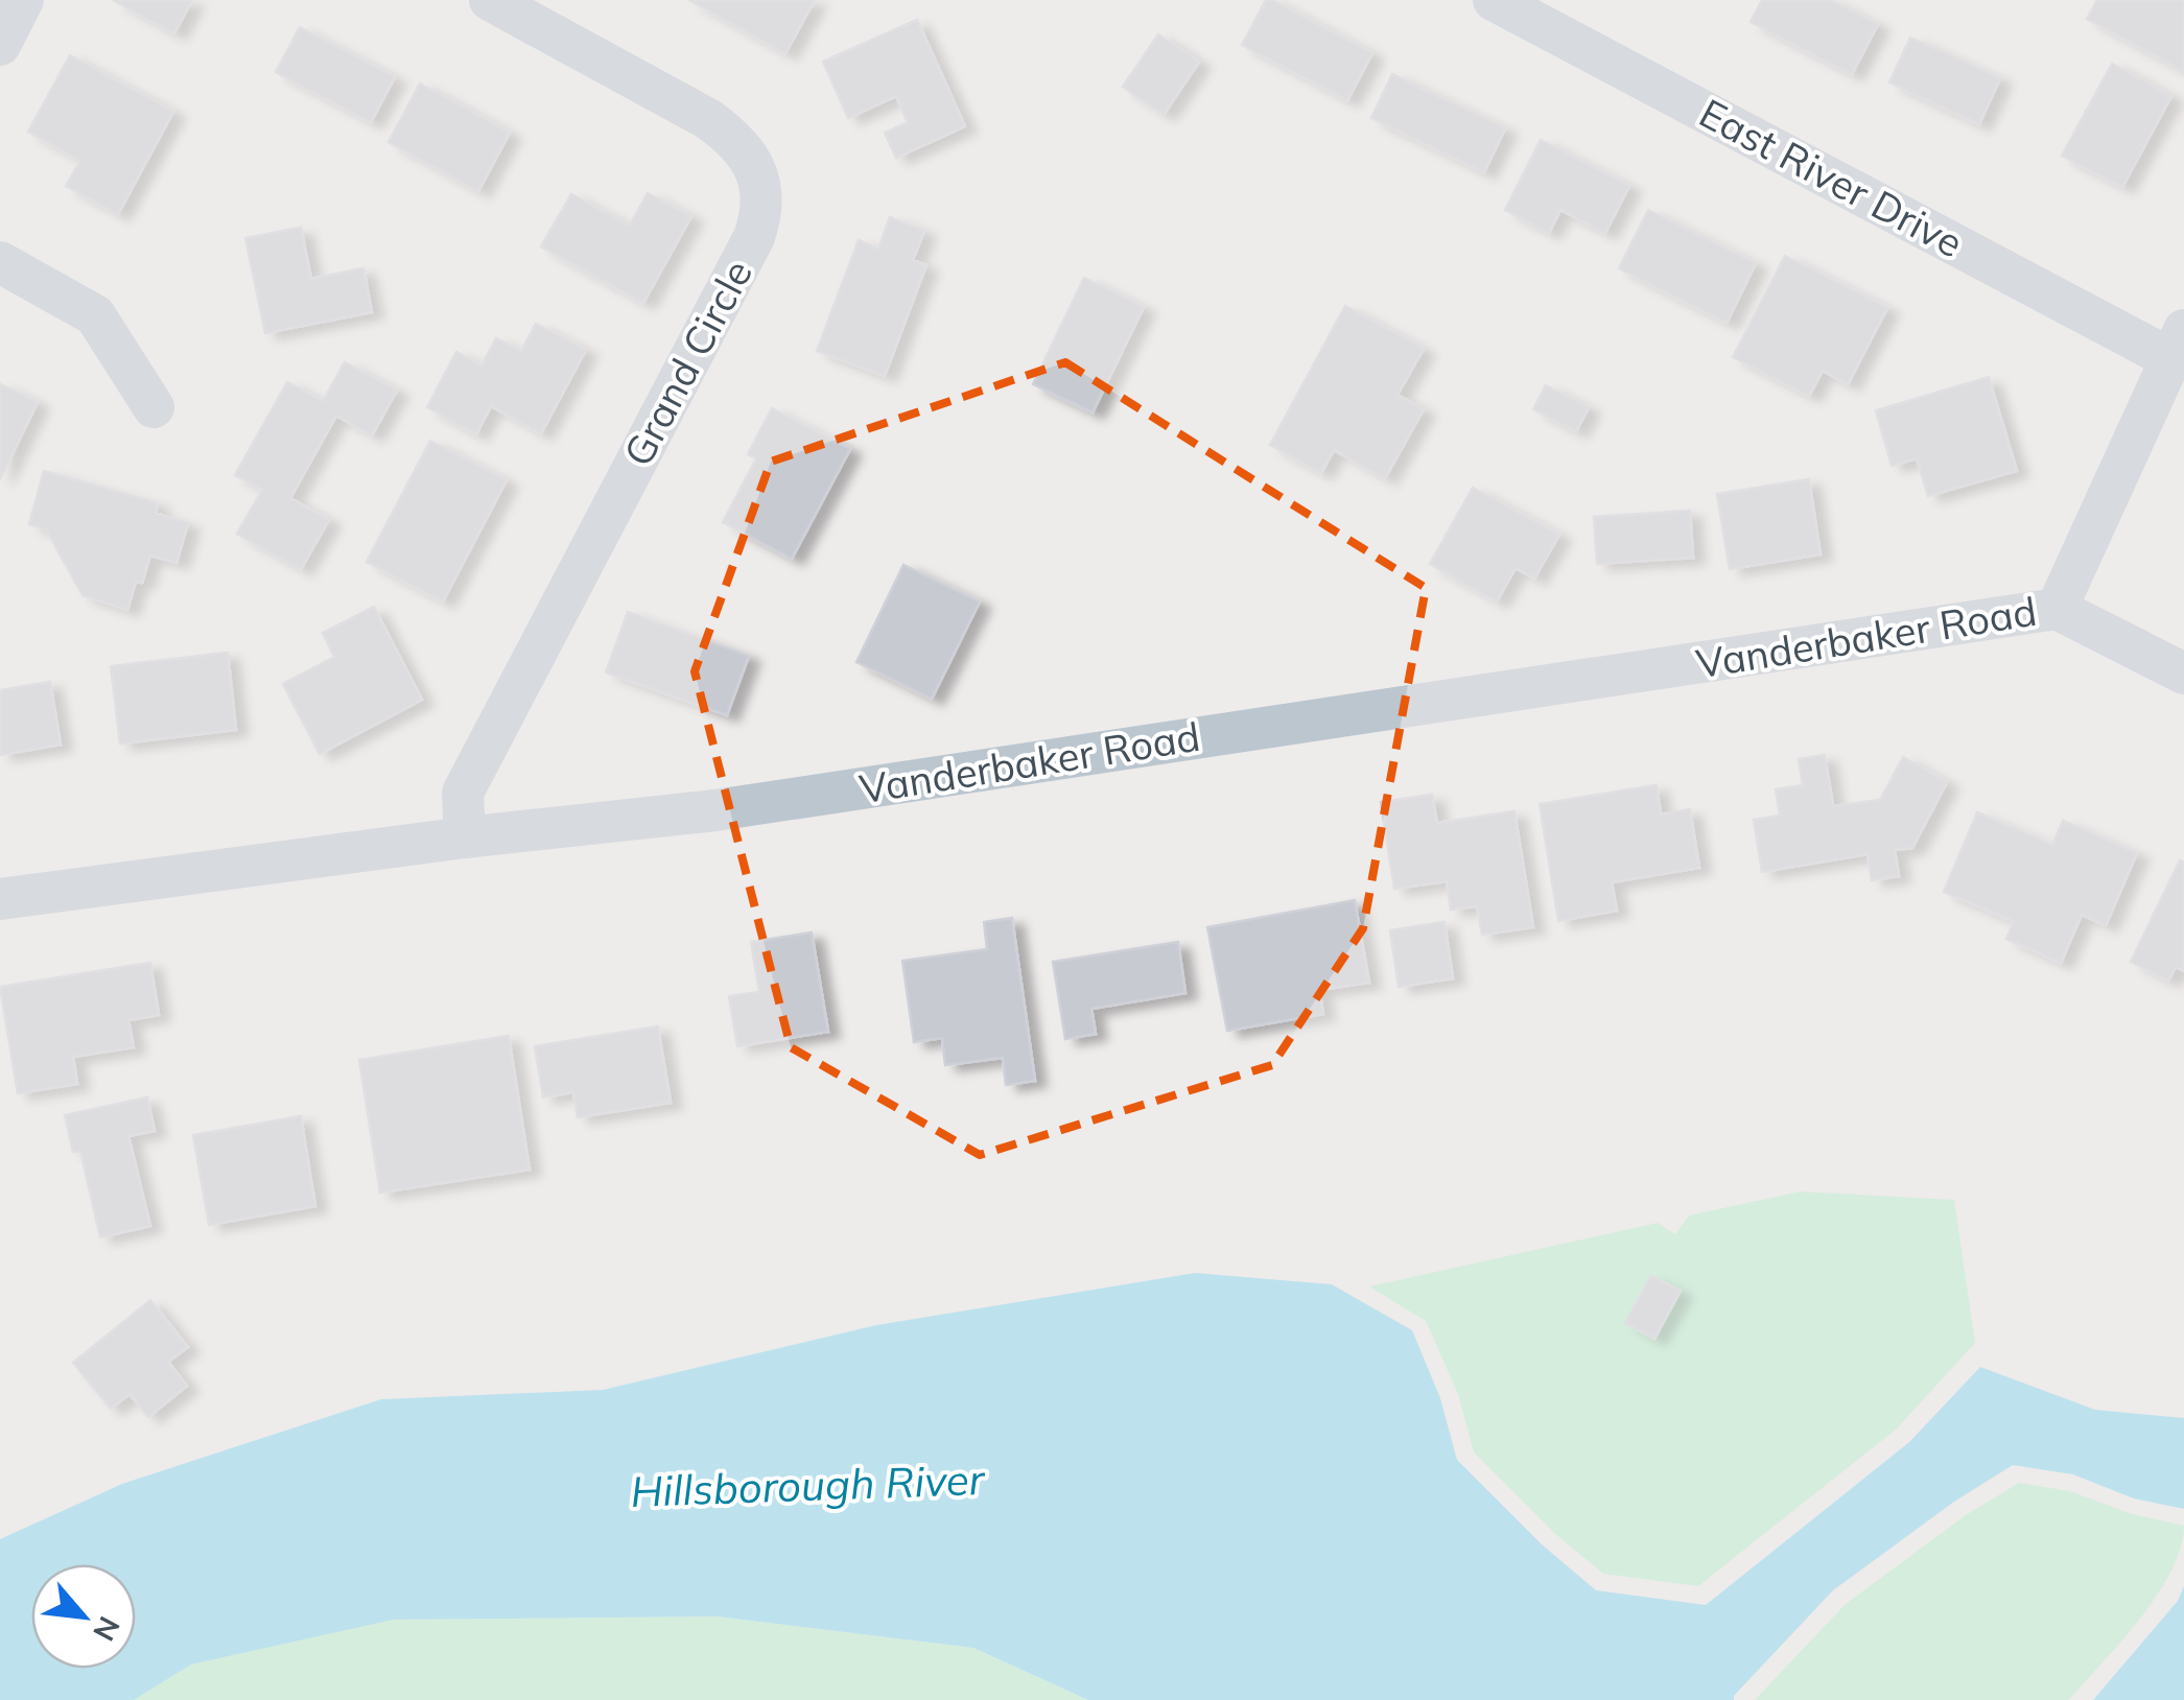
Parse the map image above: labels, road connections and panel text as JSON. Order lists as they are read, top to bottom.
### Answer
{
  "streets": {
    "street": ["East River Drive", "Grand Circle", "Vanderbaker Road"]
  },
  "crossings": [
    ["Grand Circle", "Vanderbaker Road"]
  ],
  "water": ["Hillsborough River"],
  "north": "bottom right"
}
